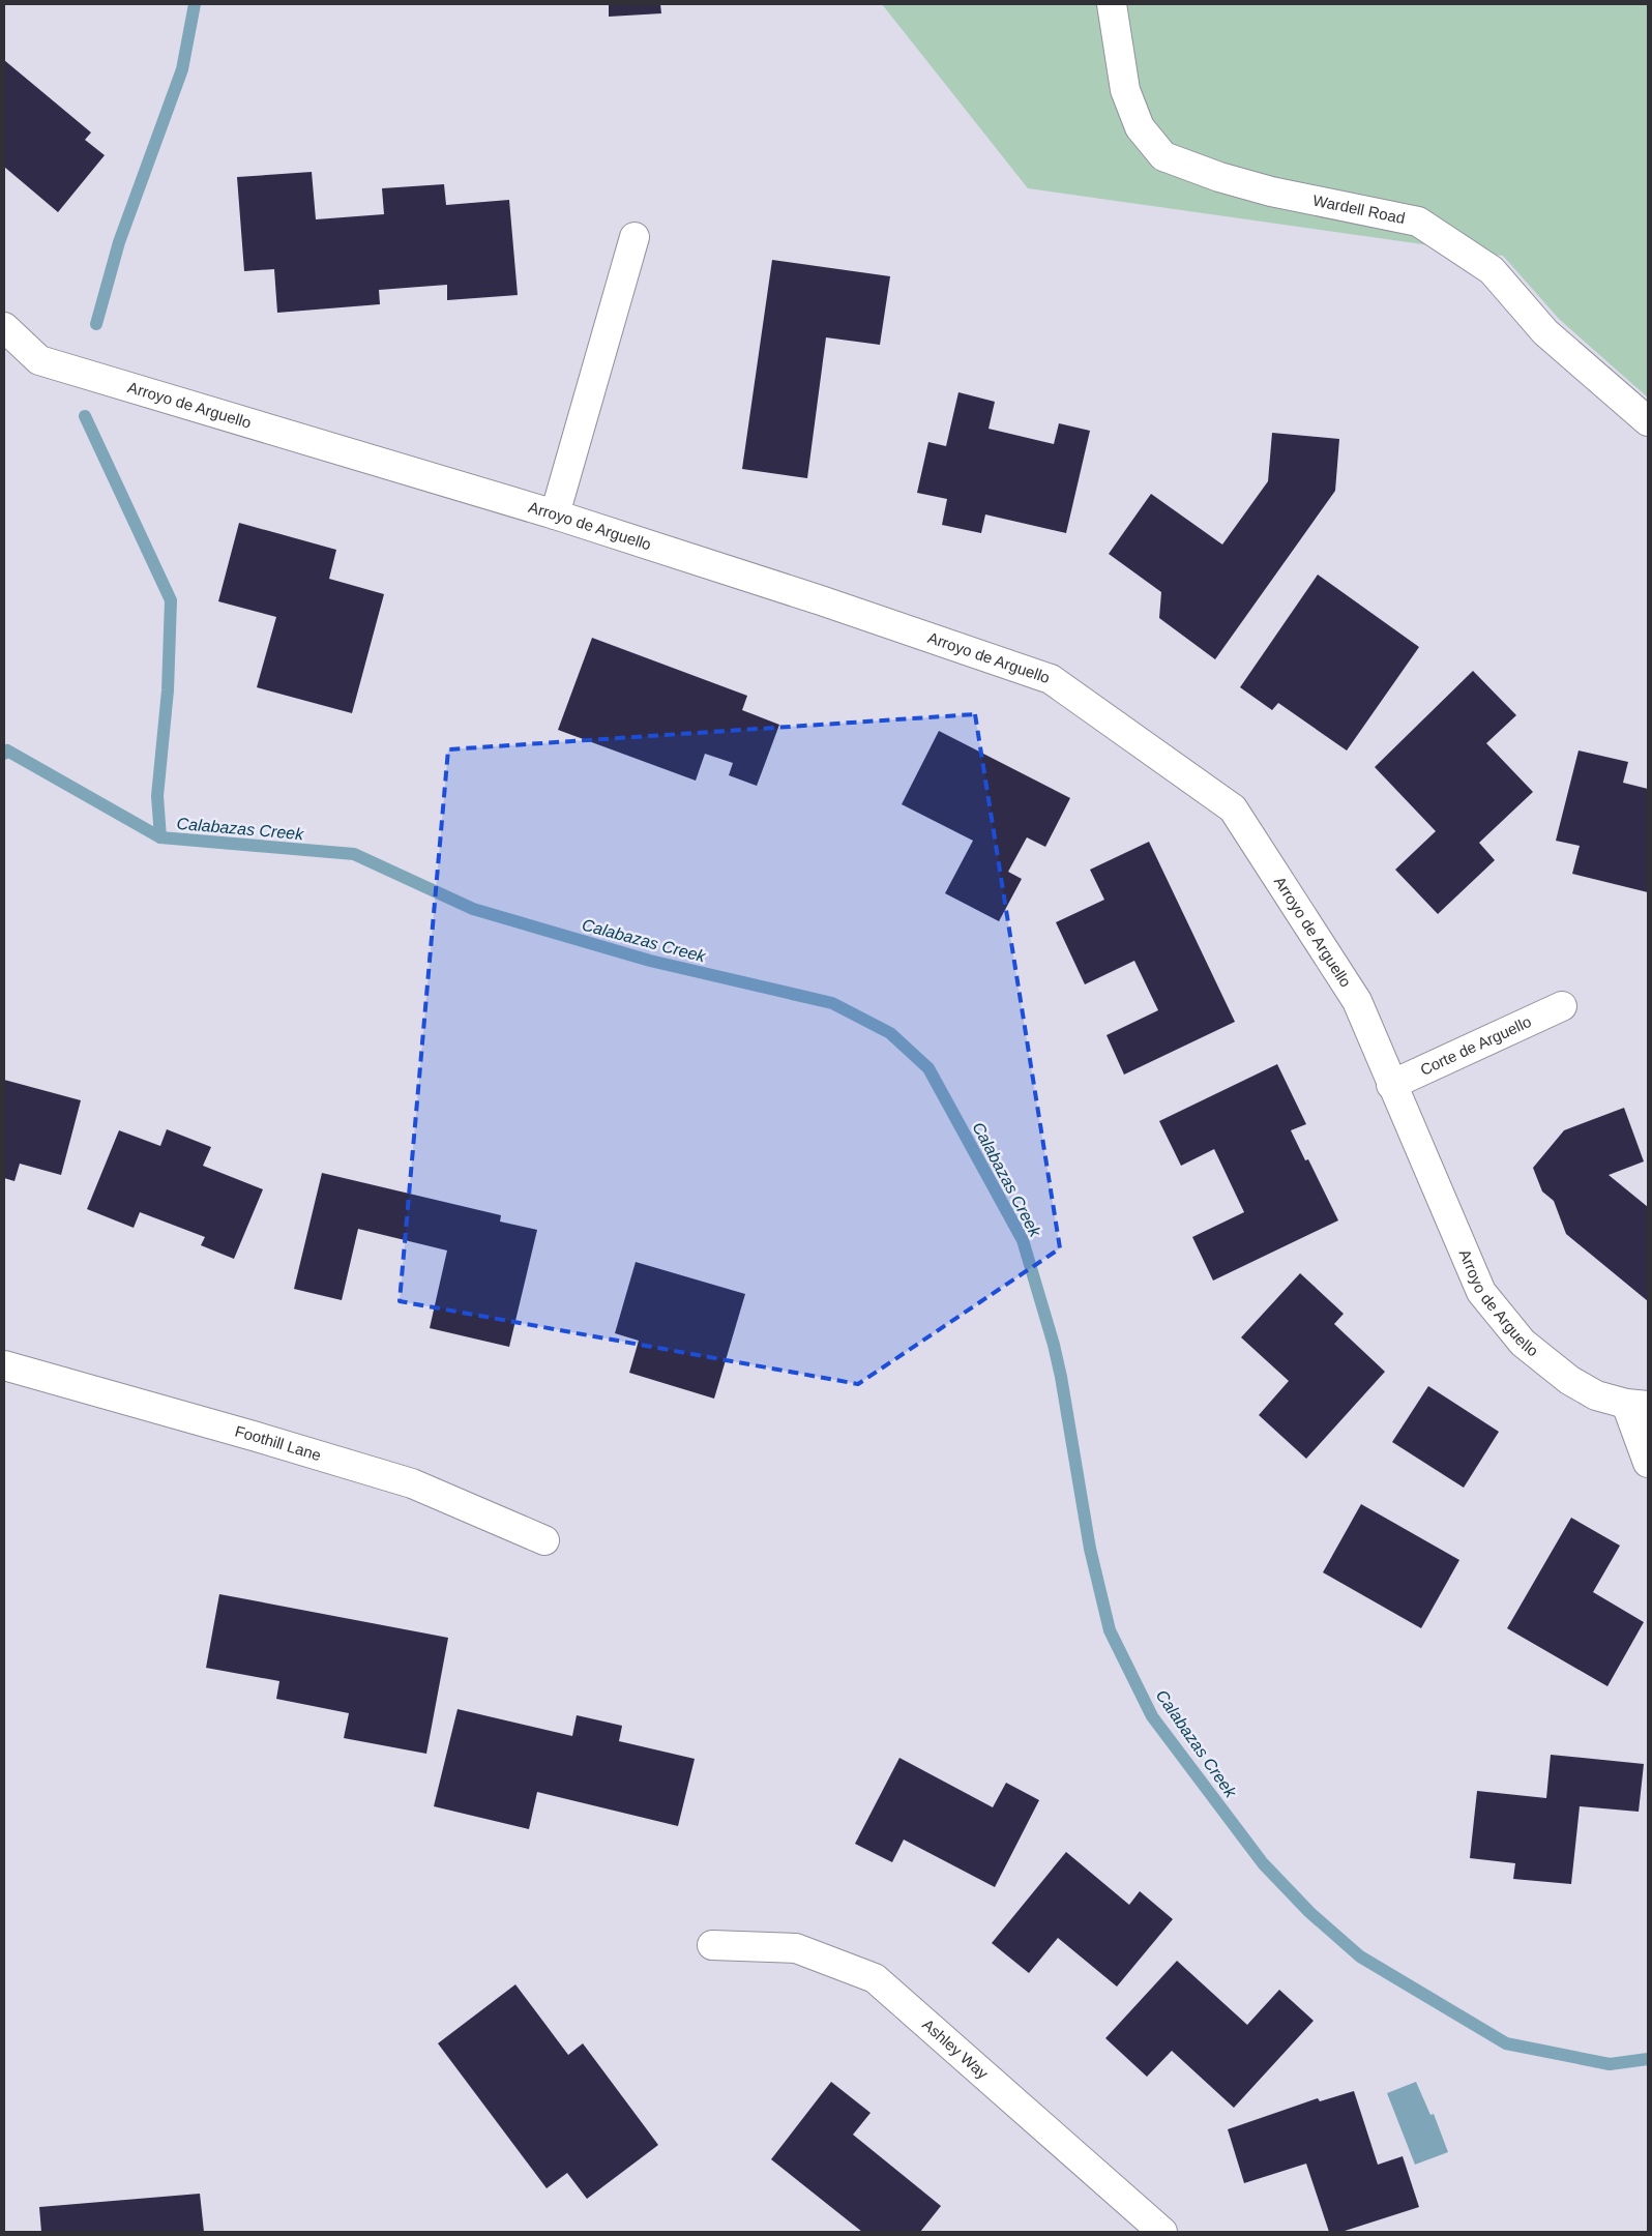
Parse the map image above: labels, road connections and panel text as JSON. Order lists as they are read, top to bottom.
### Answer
{
  "streets": {
    "street": [
      "Wardell Road",
      "Arroyo de Arguello",
      "Corte de Arguello",
      "Foothill Lane",
      "Ashley Way"
    ]
  },
  "crossings": [
    ["Arroyo de Arguello", "Corte de Arguello"]
  ],
  "water": ["Calabazas Creek"]
}
